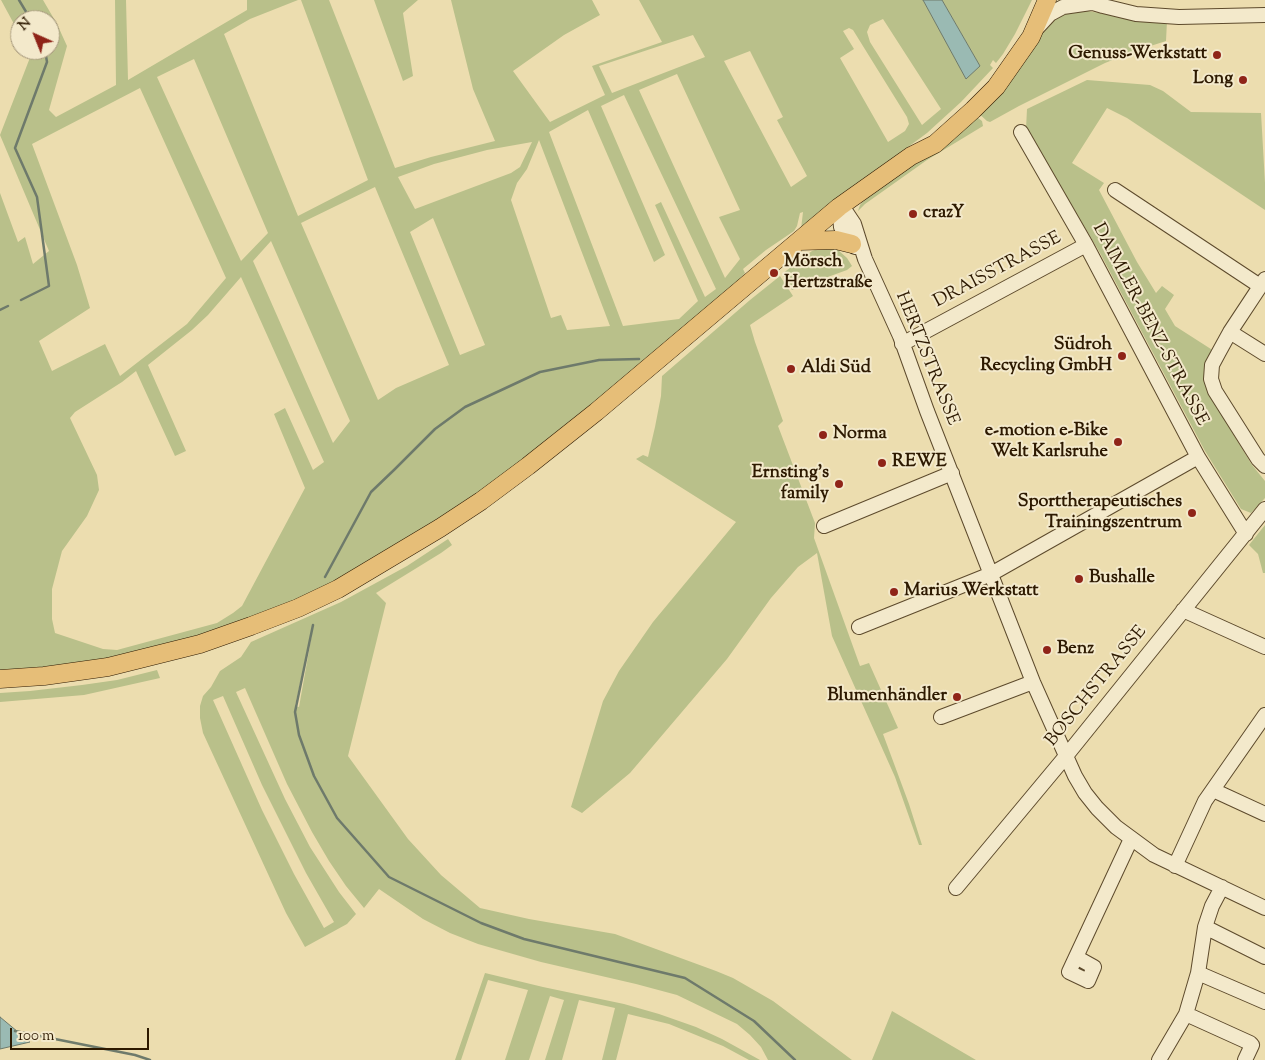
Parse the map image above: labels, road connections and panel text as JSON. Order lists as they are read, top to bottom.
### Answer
{
  "streets": {
    "street": [
      "DRAISSTRASSE",
      "DAIMLER-BENZ-STRASSE",
      "HERTZSTRASSE",
      "BOSCHSTRASSE"
    ]
  },
  "crossings": [
    ["DRAISSTRASSE", "DAIMLER-BENZ-STRASSE"],
    ["DRAISSTRASSE", "HERTZSTRASSE"],
    ["DAIMLER-BENZ-STRASSE", "BOSCHSTRASSE"],
    ["HERTZSTRASSE", "BOSCHSTRASSE"]
  ],
  "places": [
    "Genuss-Werkstatt",
    "Long",
    "crazY",
    "Mörsch Hertzstraße",
    "Südroh Recycling GmbH",
    "Aldi Süd",
    "Norma",
    "e-motion e-Bike Welt Karlsruhe",
    "REWE",
    "Ernsting's family",
    "Sporttherapeutisches Trainingszentrum",
    "Bushalle",
    "Marius Werkstatt",
    "Benz",
    "Blumenhändler"
  ],
  "scale_bar": "100 m",
  "north": "top left"
}
